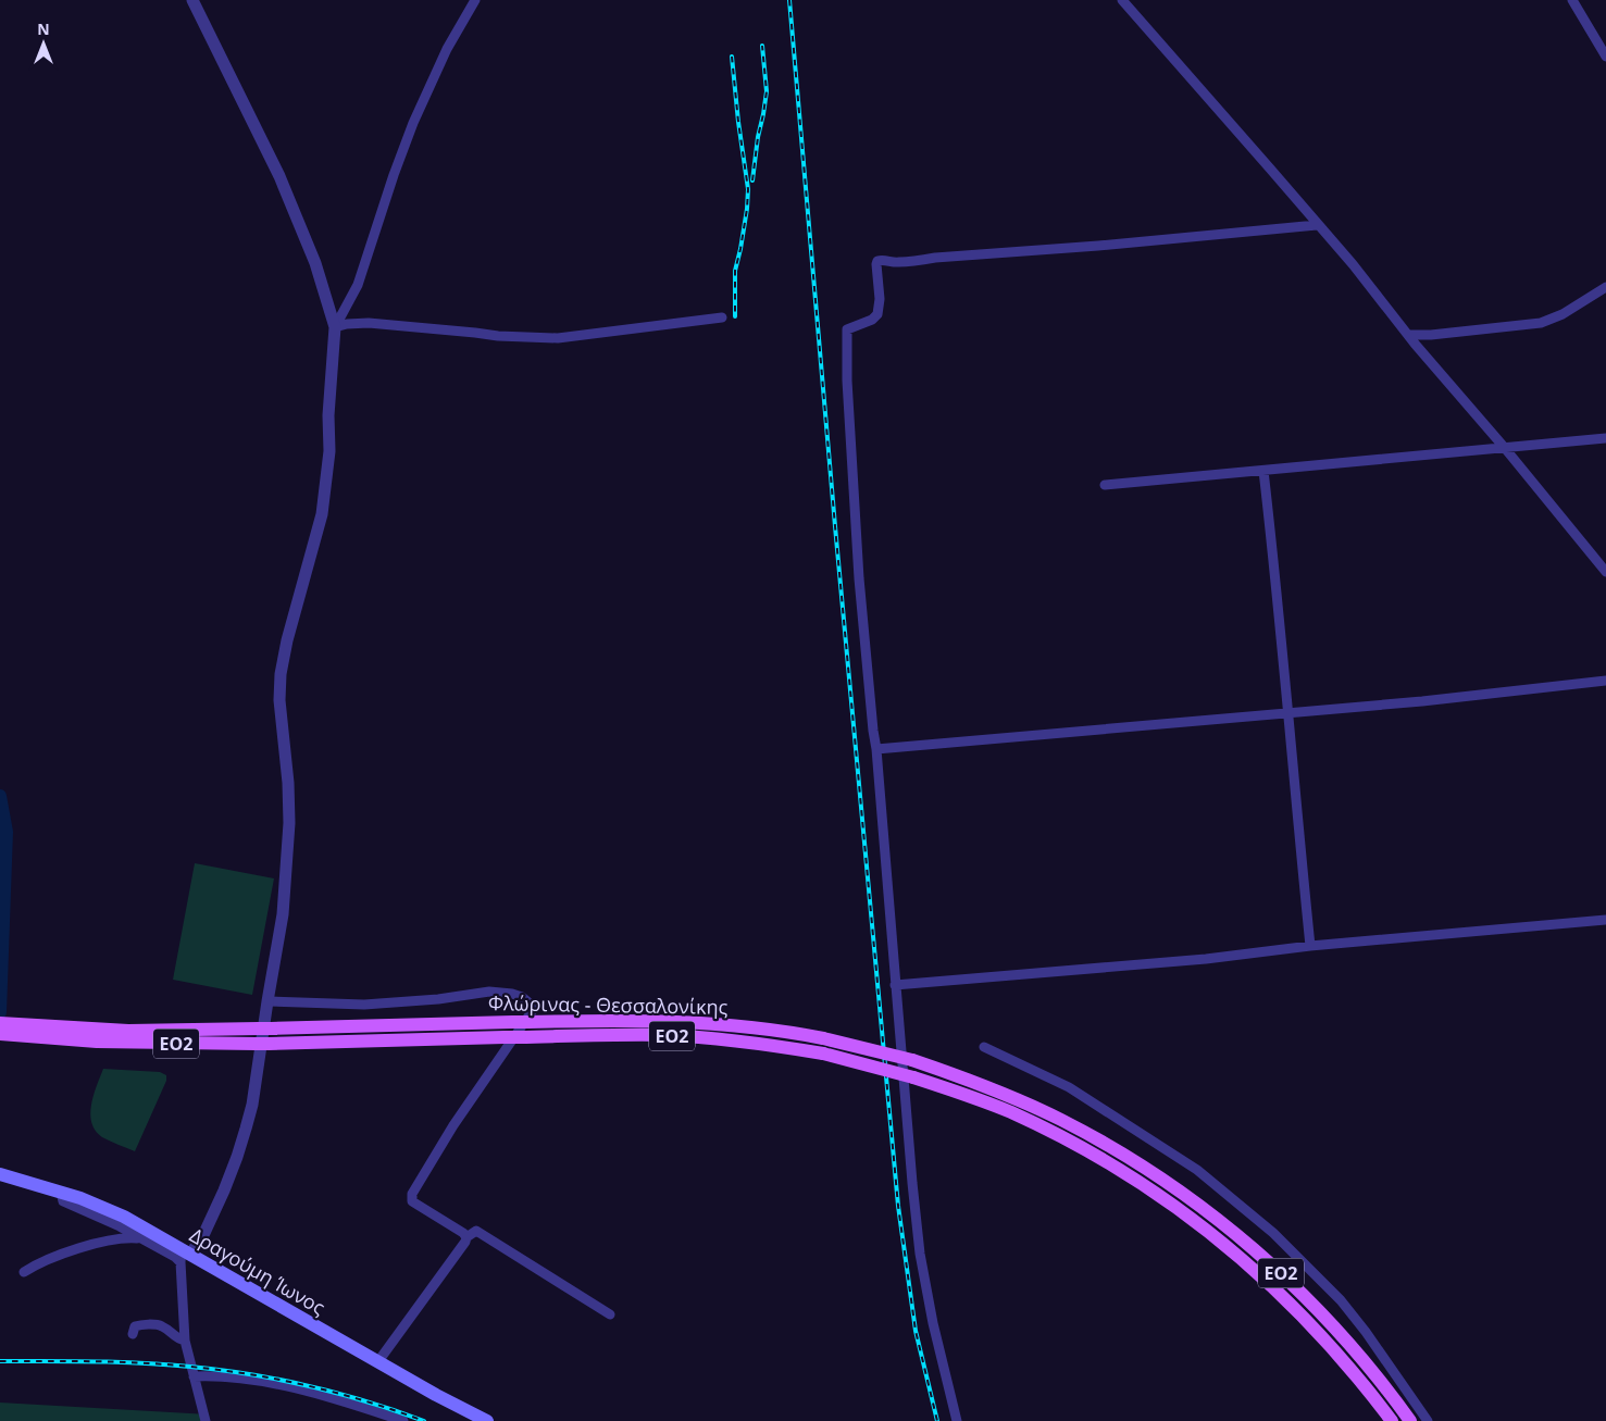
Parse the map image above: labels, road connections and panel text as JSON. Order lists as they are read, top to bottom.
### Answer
{
  "streets": {
    "main road": ["Φλώρινας - Θεσσαλονίκης", "ΕΟ2", "Δραγούμη Ίωνος"]
  },
  "north": "top"
}
